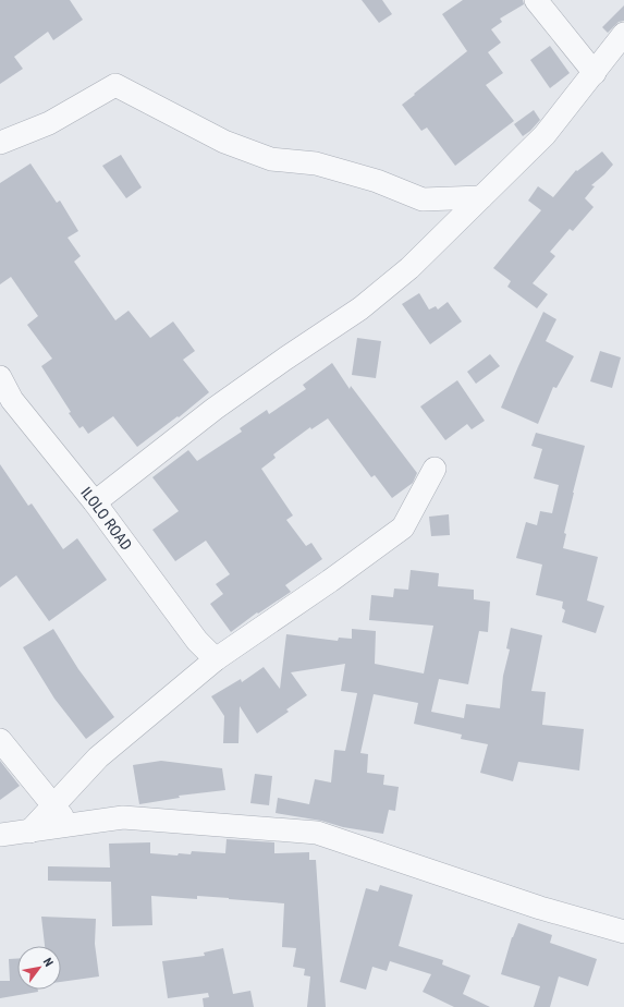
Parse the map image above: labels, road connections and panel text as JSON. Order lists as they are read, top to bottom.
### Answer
{
  "streets": {
    "street": ["ILOLO ROAD"]
  },
  "north": "top right"
}
